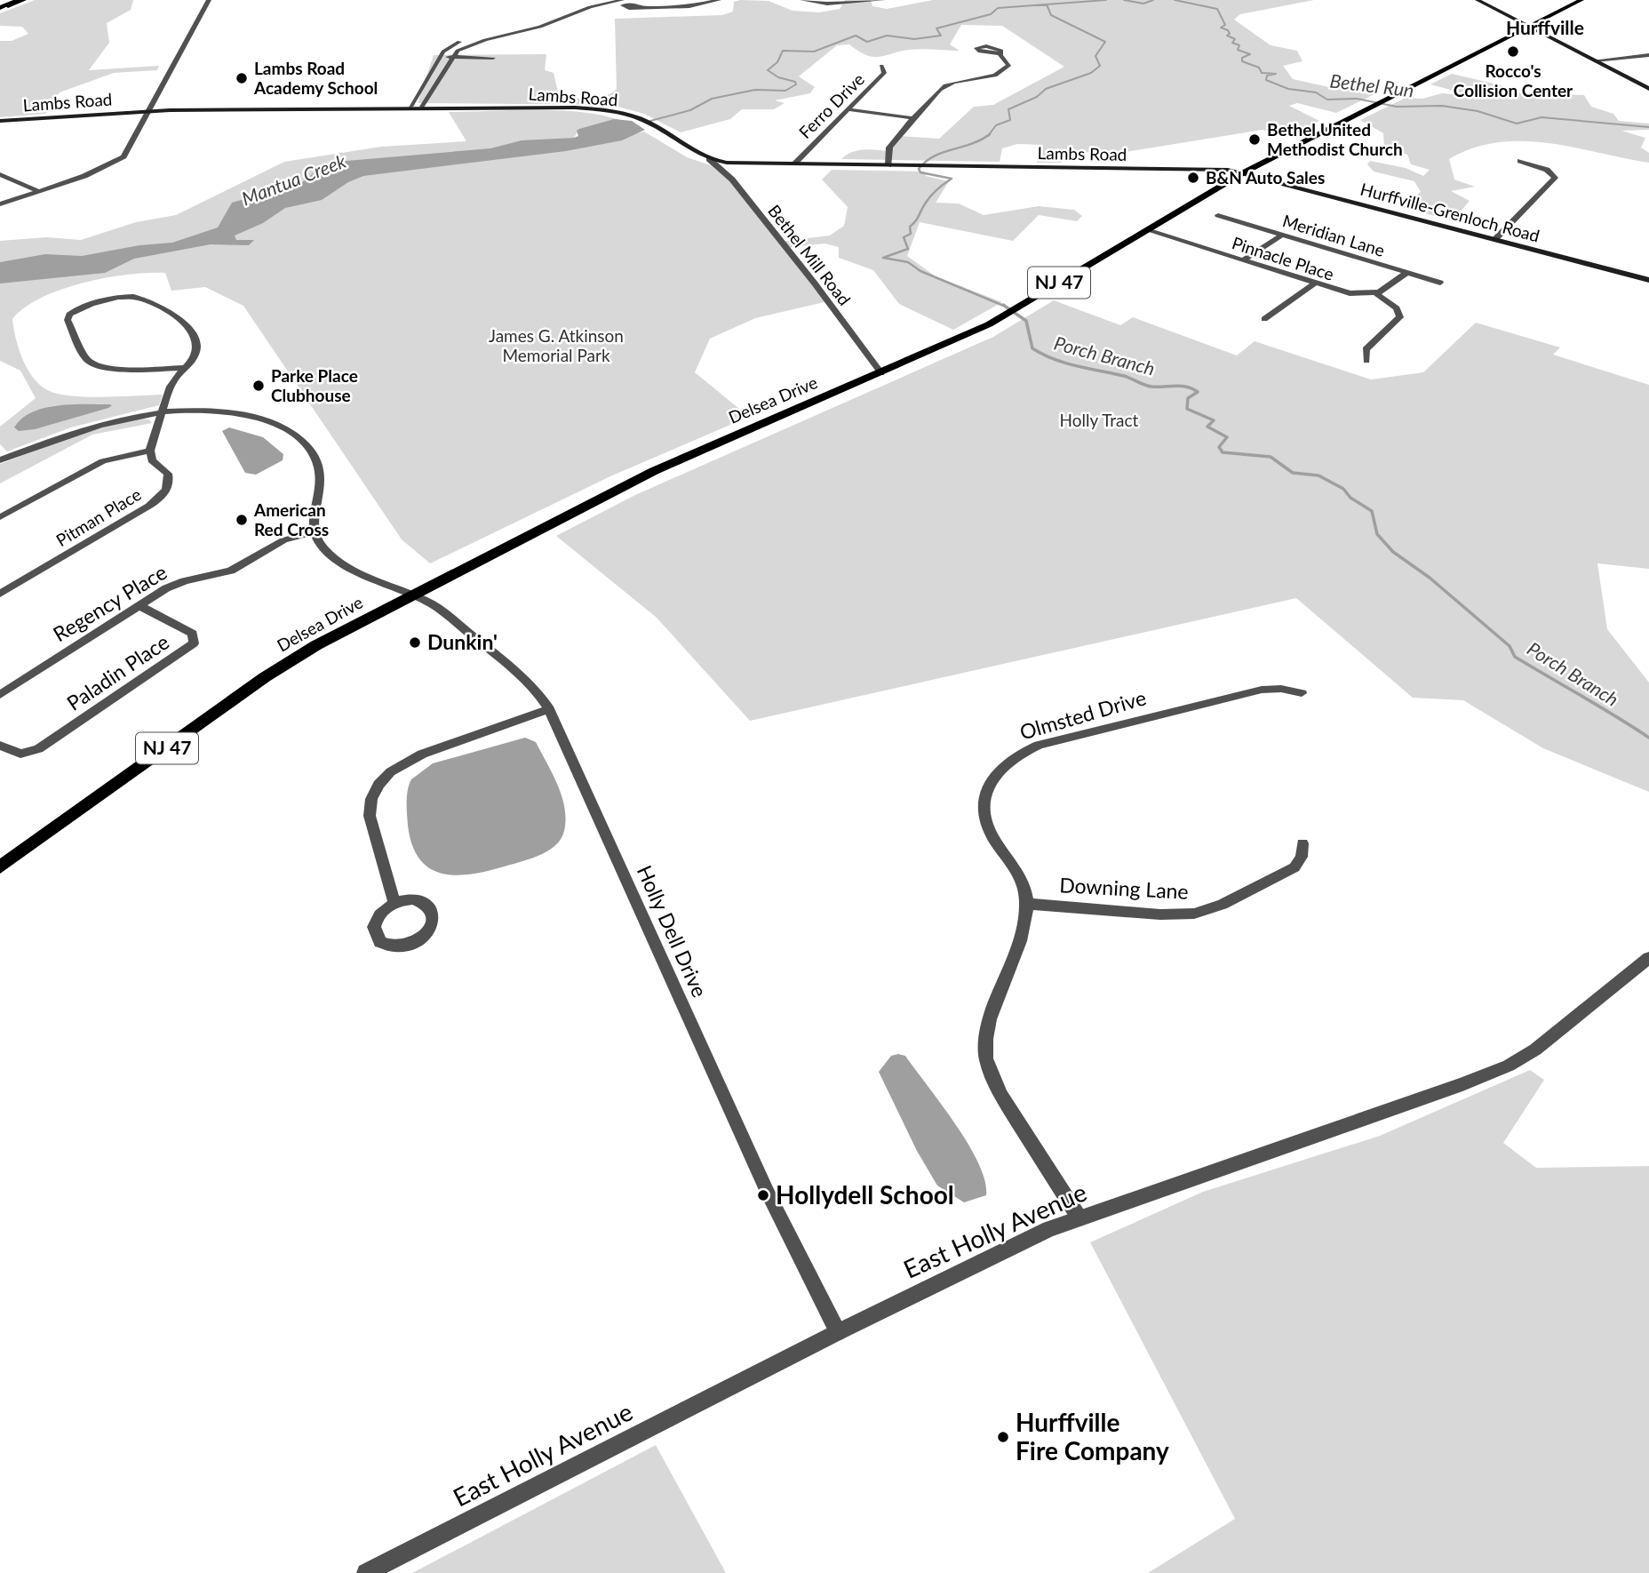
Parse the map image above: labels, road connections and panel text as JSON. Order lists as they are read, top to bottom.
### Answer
{
  "streets": {
    "main road": [
      "Lambs Road",
      "Hurffville-Grenloch Road",
      "NJ 47",
      "Delsea Drive"
    ],
    "street": [
      "Ferro Drive",
      "Meridian Lane",
      "Bethel Mill Road",
      "Pinnacle Place",
      "Pitman Place",
      "Regency Place",
      "Paladin Place",
      "Olmsted Drive",
      "Downing Lane",
      "Holly Dell Drive",
      "East Holly Avenue"
    ]
  },
  "crossings": [
    ["Lambs Road", "Ferro Drive"],
    ["Lambs Road", "Hurffville-Grenloch Road"],
    ["Lambs Road", "Bethel Mill Road"],
    ["Lambs Road", "Delsea Drive"],
    ["Hurffville-Grenloch Road", "Delsea Drive"],
    ["Bethel Mill Road", "Delsea Drive"],
    ["Pinnacle Place", "Delsea Drive"],
    ["Delsea Drive", "Holly Dell Drive"],
    ["Regency Place", "Paladin Place"],
    ["Regency Place", "Holly Dell Drive"],
    ["Olmsted Drive", "Downing Lane"],
    ["Olmsted Drive", "East Holly Avenue"],
    ["Holly Dell Drive", "East Holly Avenue"]
  ],
  "districts": ["Hurffville"],
  "water": ["Bethel Run", "Mantua Creek", "Porch Branch"],
  "parks": ["James G. Atkinson Memorial Park", "Holly Tract"],
  "places": [
    "Rocco's Collision Center",
    "Lambs Road Academy School",
    "Bethel United Methodist Church",
    "B&N Auto Sales",
    "Parke Place Clubhouse",
    "American Red Cross",
    "Dunkin'",
    "Hollydell School",
    "Hurffville Fire Company"
  ]
}
